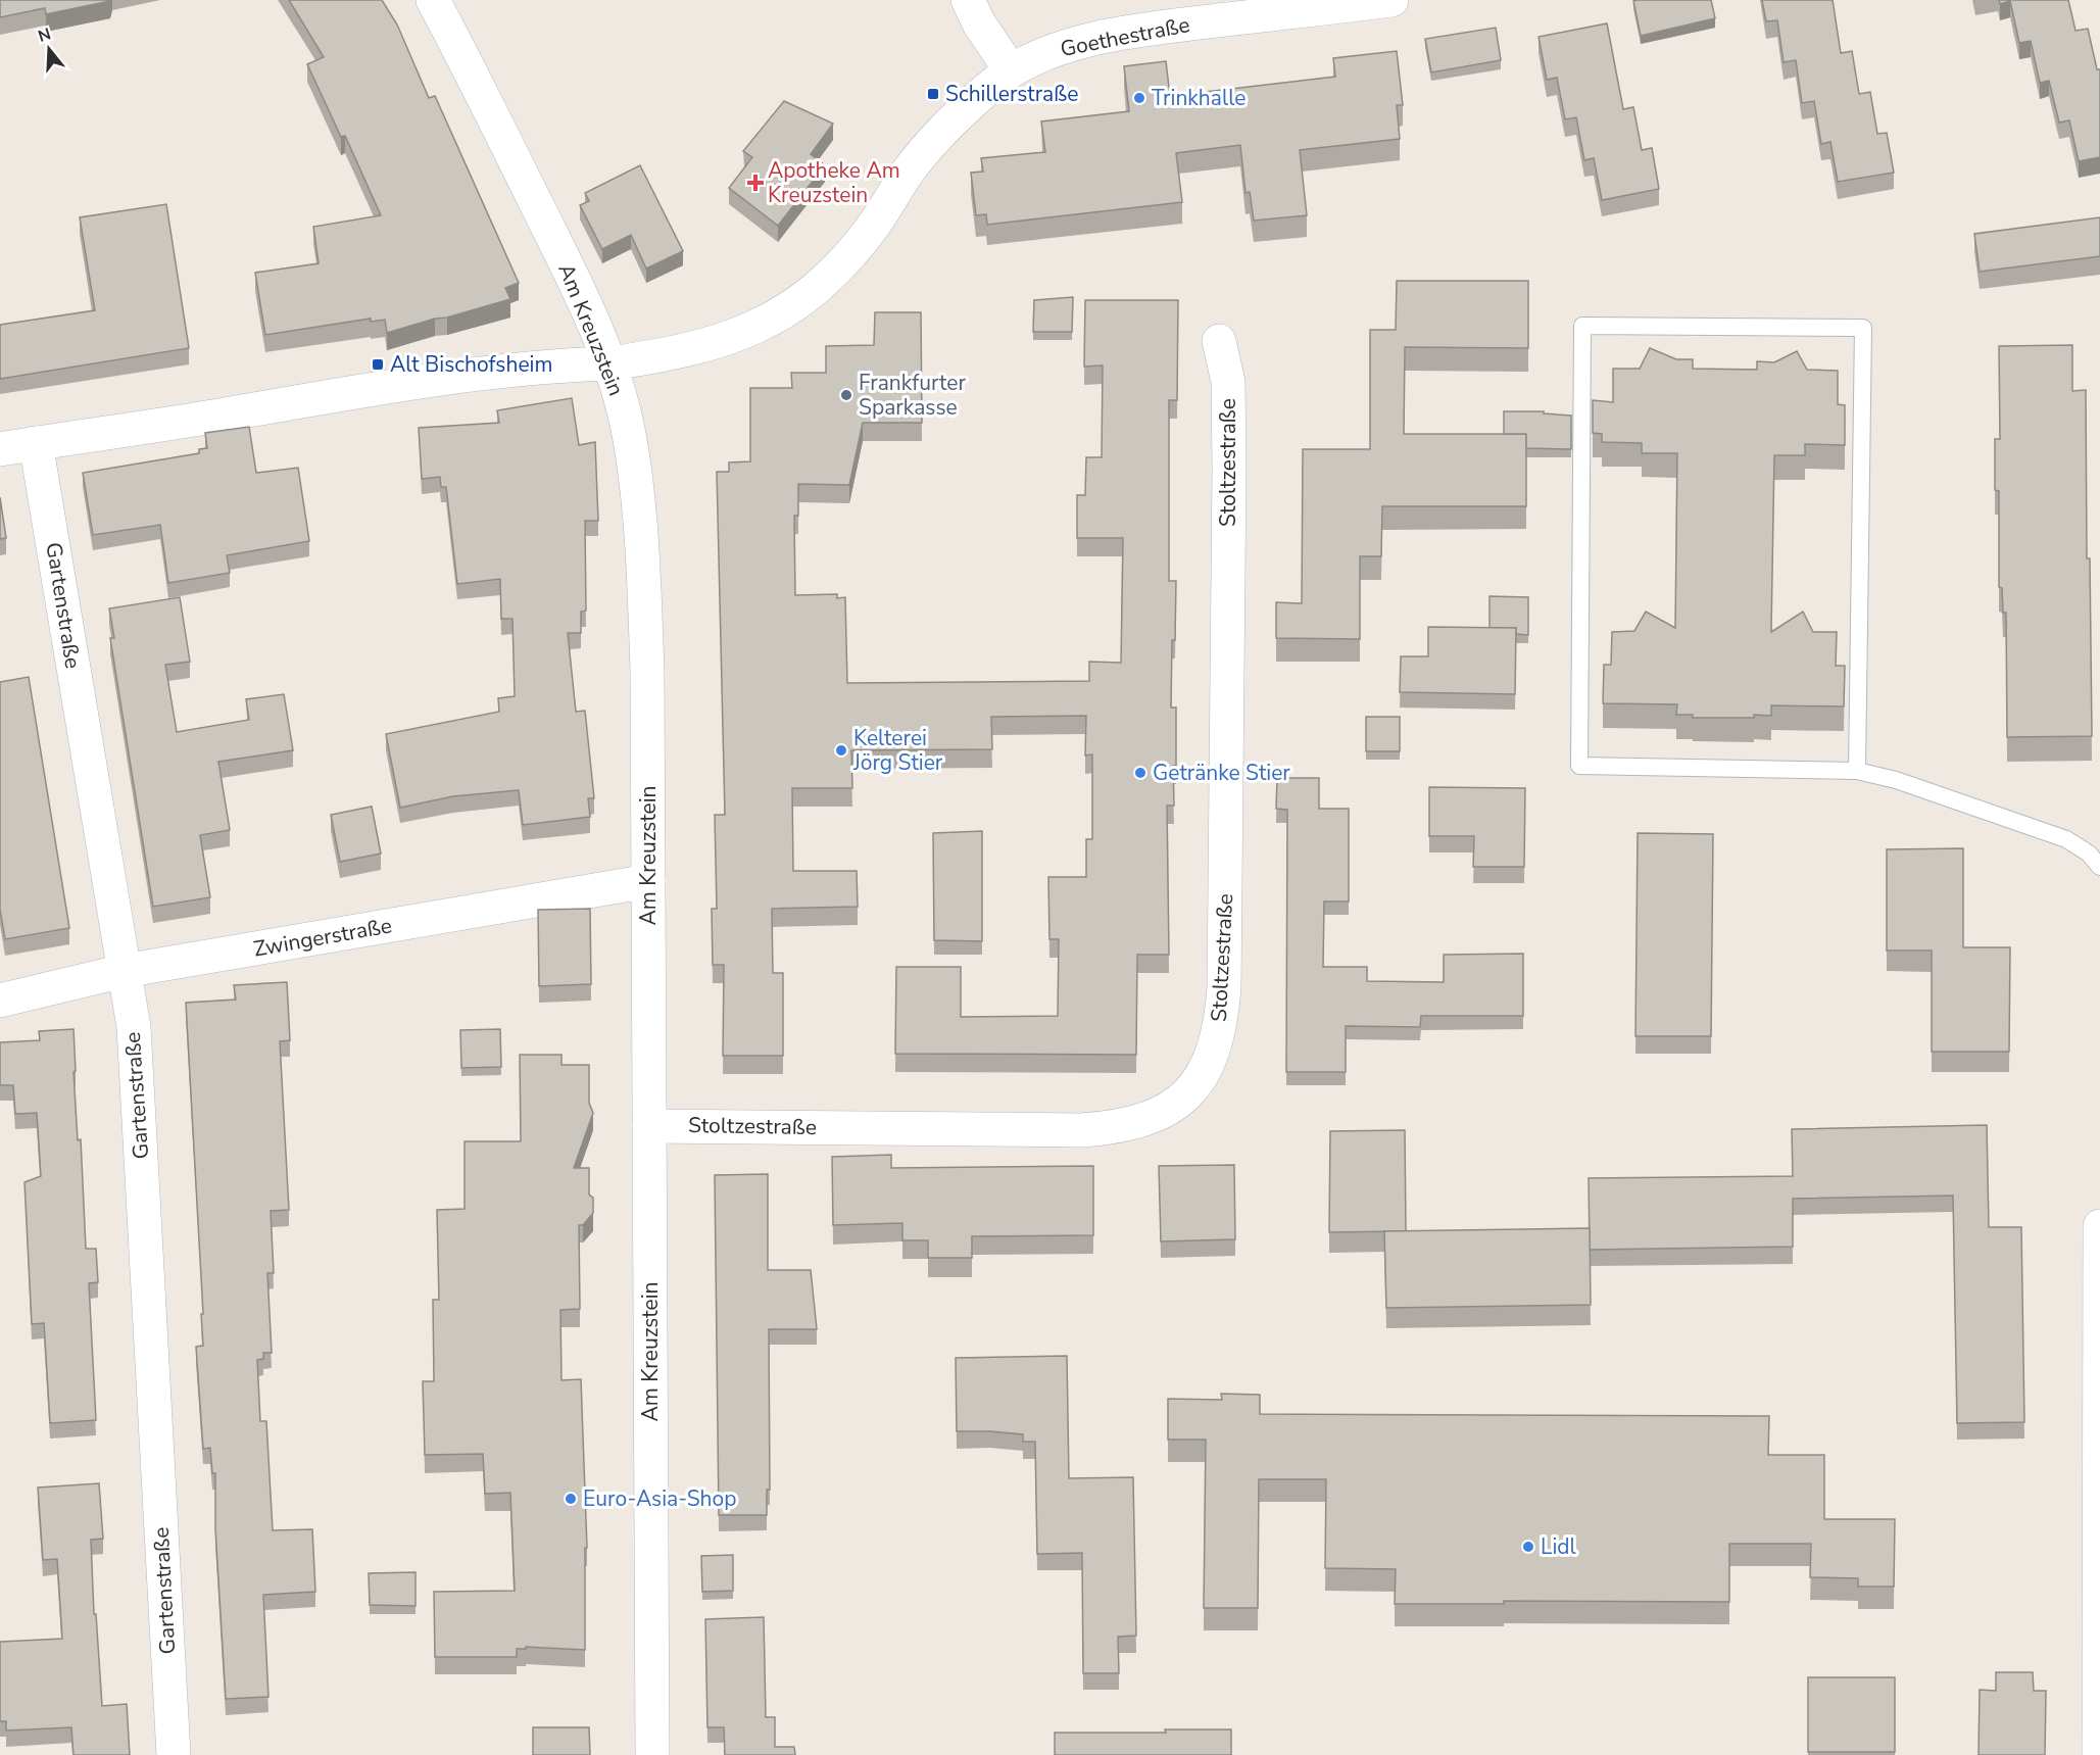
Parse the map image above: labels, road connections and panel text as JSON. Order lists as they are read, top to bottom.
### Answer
{
  "streets": {
    "street": [
      "Goethestraße",
      "Am Kreuzstein",
      "Stoltzestraße",
      "Gartenstraße",
      "Zwingerstraße"
    ]
  },
  "crossings": [
    ["Goethestraße", "Am Kreuzstein"],
    ["Am Kreuzstein", "Stoltzestraße"],
    ["Am Kreuzstein", "Zwingerstraße"],
    ["Gartenstraße", "Zwingerstraße"]
  ],
  "places": {
    "transit": ["Schillerstraße", "Alt Bischofsheim"],
    "other": [
      "Trinkhalle",
      "Frankfurter Sparkasse",
      "Kelterei Jörg Stier",
      "Getränke Stier",
      "Euro-Asia-Shop",
      "Lidl"
    ],
    "health": ["Apotheke Am Kreuzstein"]
  },
  "north": "top"
}
